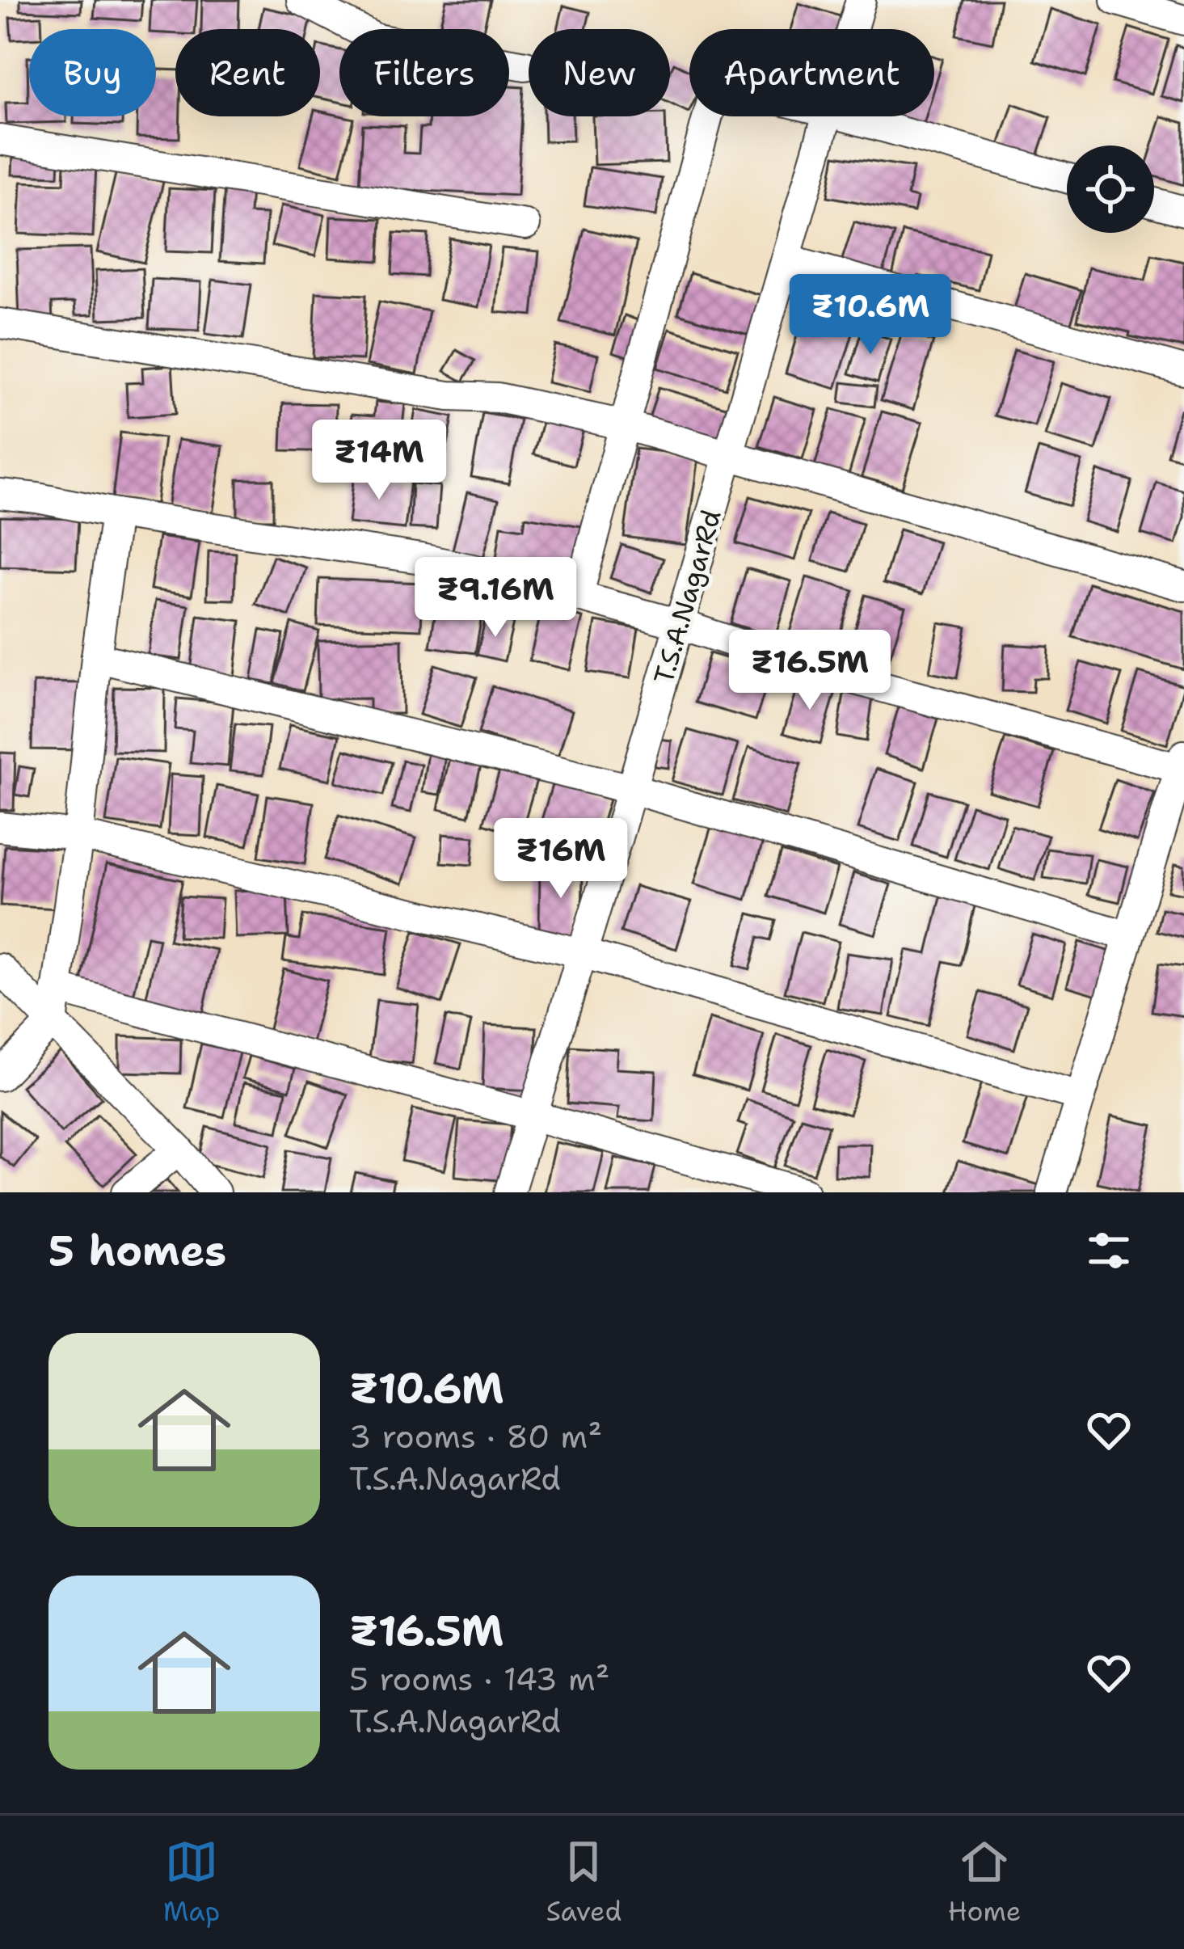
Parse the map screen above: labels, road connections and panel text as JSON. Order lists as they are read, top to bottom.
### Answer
{
  "streets": {
    "street": ["T.S.A.NagarRd"]
  },
  "page": {
    "chip": [
      "Buy",
      "Rent",
      "Filters",
      "New",
      "Apartment"
    ],
    "price": [
      "₹10.6M",
      "₹14M",
      "₹9.16M",
      "₹16.5M",
      "₹16M"
    ],
    "heading": "5 homes",
    "list": [
      {
        "name": "₹10.6M",
        "note": "3 rooms · 80 m² · T.S.A.NagarRd"
      },
      {
        "name": "₹16.5M",
        "note": "5 rooms · 143 m² · T.S.A.NagarRd"
      }
    ],
    "tabs": ["Map", "Saved", "Home"]
  }
}
